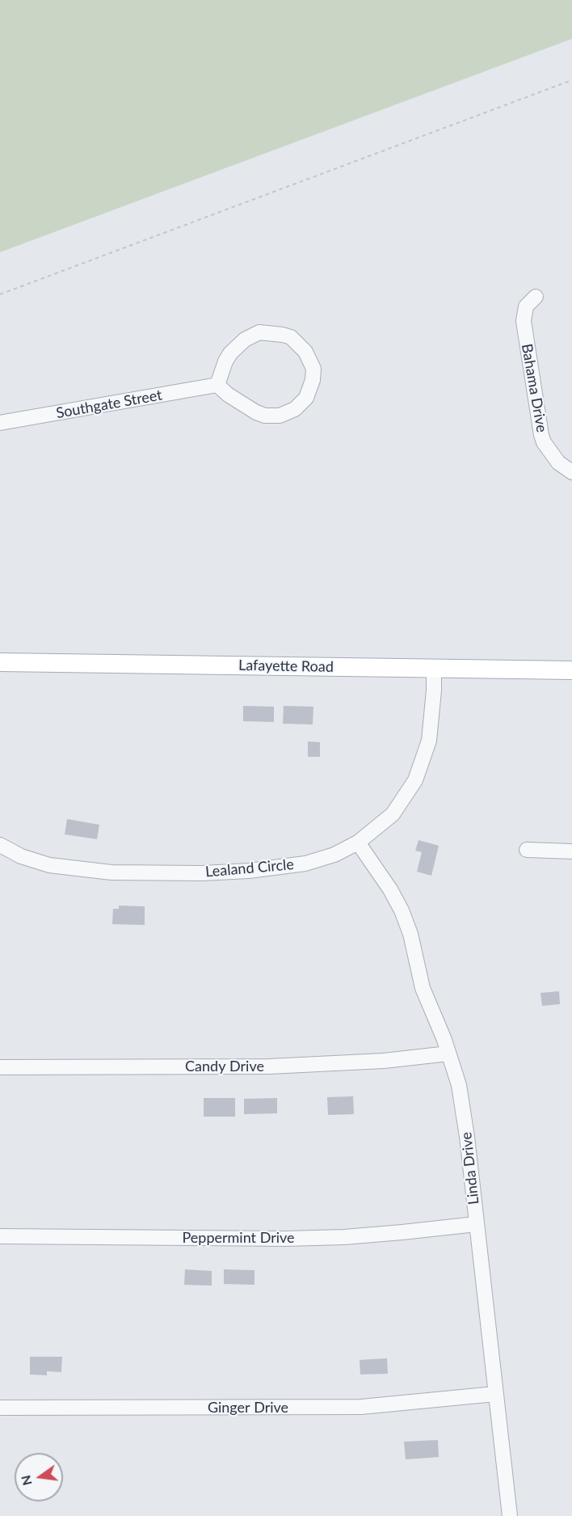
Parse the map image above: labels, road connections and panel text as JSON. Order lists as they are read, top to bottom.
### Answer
{
  "streets": {
    "main road": ["Lafayette Road"],
    "street": [
      "Bahama Drive",
      "Southgate Street",
      "Lealand Circle",
      "Candy Drive",
      "Linda Drive",
      "Peppermint Drive",
      "Ginger Drive"
    ]
  },
  "crossings": [
    ["Lafayette Road", "Lealand Circle"],
    ["Lealand Circle", "Linda Drive"],
    ["Candy Drive", "Linda Drive"],
    ["Linda Drive", "Peppermint Drive"],
    ["Linda Drive", "Ginger Drive"]
  ],
  "north": "left"
}
